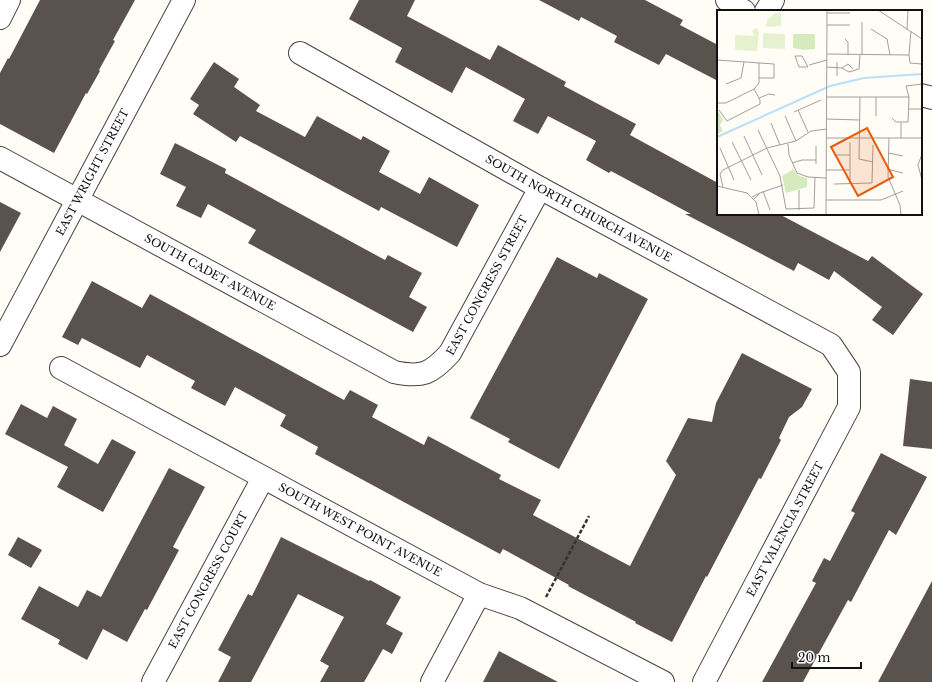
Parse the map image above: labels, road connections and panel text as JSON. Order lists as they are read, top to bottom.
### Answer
{
  "streets": {
    "street": [
      "EAST WRIGHT STREET",
      "SOUTH NORTH CHURCH AVENUE",
      "SOUTH CADET AVENUE",
      "EAST CONGRESS STREET",
      "EAST VALENCIA STREET",
      "SOUTH WEST POINT AVENUE",
      "EAST CONGRESS COURT"
    ]
  },
  "crossings": [
    ["EAST WRIGHT STREET", "SOUTH CADET AVENUE"],
    ["SOUTH NORTH CHURCH AVENUE", "EAST CONGRESS STREET"],
    ["SOUTH NORTH CHURCH AVENUE", "EAST VALENCIA STREET"],
    ["SOUTH CADET AVENUE", "EAST CONGRESS STREET"],
    ["SOUTH WEST POINT AVENUE", "EAST CONGRESS COURT"]
  ],
  "scale_bar": "20 m"
}
